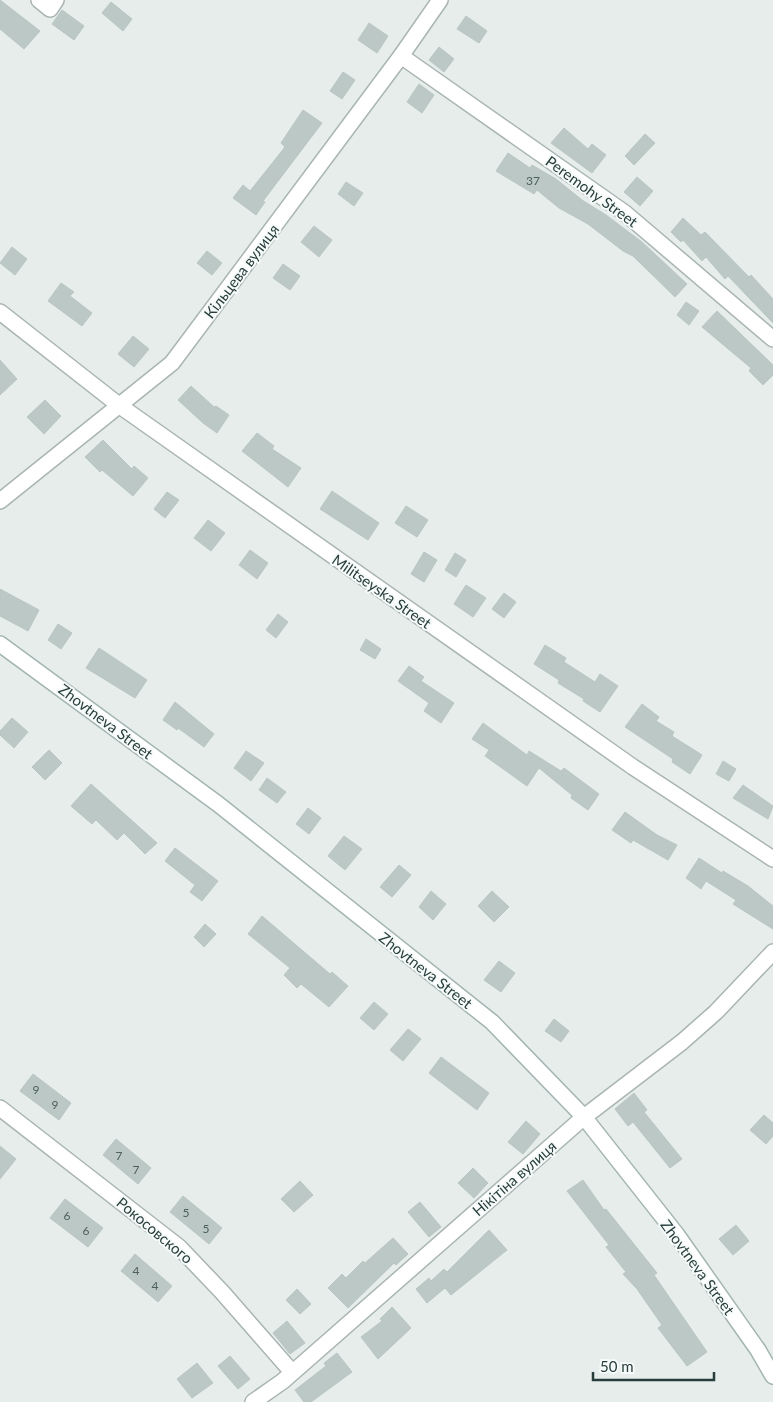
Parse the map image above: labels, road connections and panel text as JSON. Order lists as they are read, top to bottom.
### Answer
{
  "streets": {
    "street": [
      "Peremohy Street",
      "Кільцева вулиця",
      "Militseyska Street",
      "Zhovtneva Street",
      "Нікітіна вулиця",
      "Рокосовского"
    ]
  },
  "crossings": [
    ["Peremohy Street", "Кільцева вулиця"],
    ["Кільцева вулиця", "Militseyska Street"],
    ["Zhovtneva Street", "Нікітіна вулиця"],
    ["Нікітіна вулиця", "Рокосовского"]
  ],
  "house_numbers": [
    "37",
    "9",
    "9",
    "7",
    "7",
    "5",
    "6",
    "5",
    "6",
    "4",
    "4"
  ],
  "scale_bar": "50 m"
}
